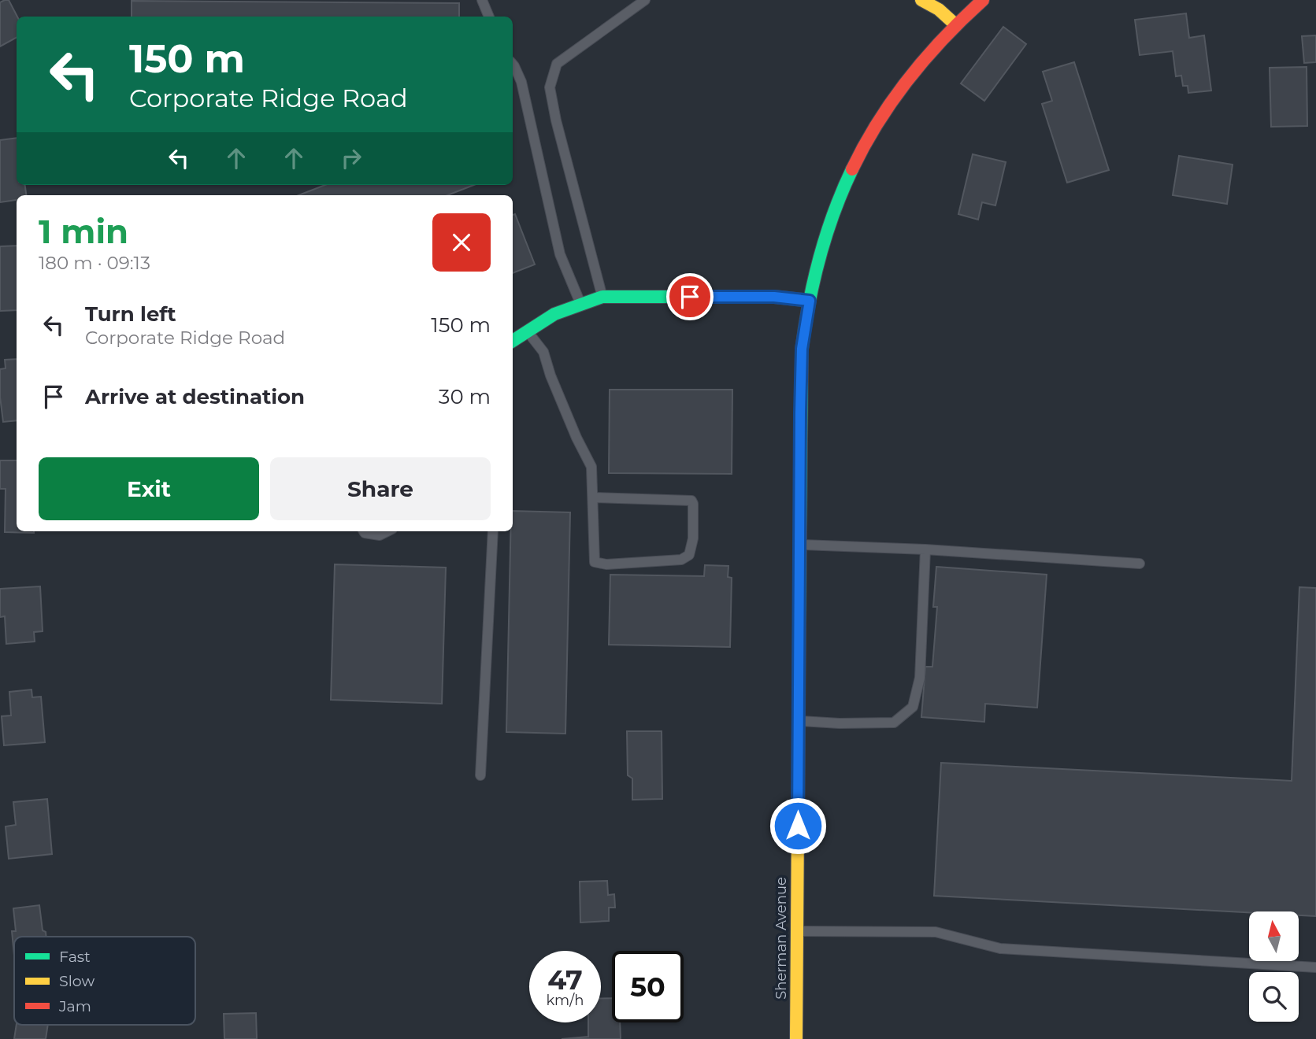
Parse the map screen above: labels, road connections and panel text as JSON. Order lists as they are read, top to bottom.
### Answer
{
  "streets": {
    "main road": ["Sherman Avenue"]
  },
  "legend": ["Fast", "Slow", "Jam"],
  "north": "top",
  "page": {
    "turn": ["150 m", "Corporate Ridge Road"],
    "heading": ["1 min", "180 m · 09:13"],
    "list": [
      {
        "name": "Turn left",
        "note": "Corporate Ridge Road",
        "value": "150 m"
      },
      {
        "name": "Arrive at destination",
        "value": "30 m"
      }
    ],
    "buttons": ["Exit", "Share"],
    "speed": "47 km/h",
    "limit": "50"
  }
}
